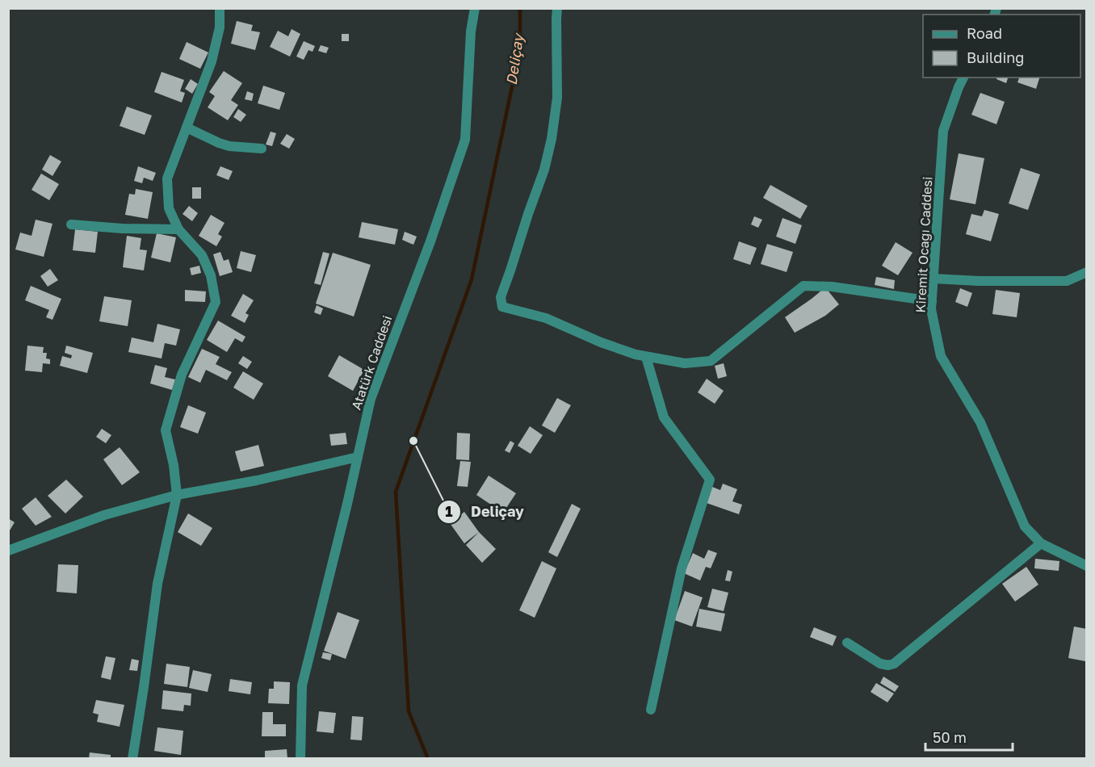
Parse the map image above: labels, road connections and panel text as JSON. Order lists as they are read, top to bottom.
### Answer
{
  "streets": {
    "street": ["Kiremit Ocağı Caddesi", "Atatürk Caddesi"]
  },
  "water": ["Deliçay"],
  "places": ["Deliçay"],
  "legend": ["Road", "Building"],
  "scale_bar": "50 m"
}
